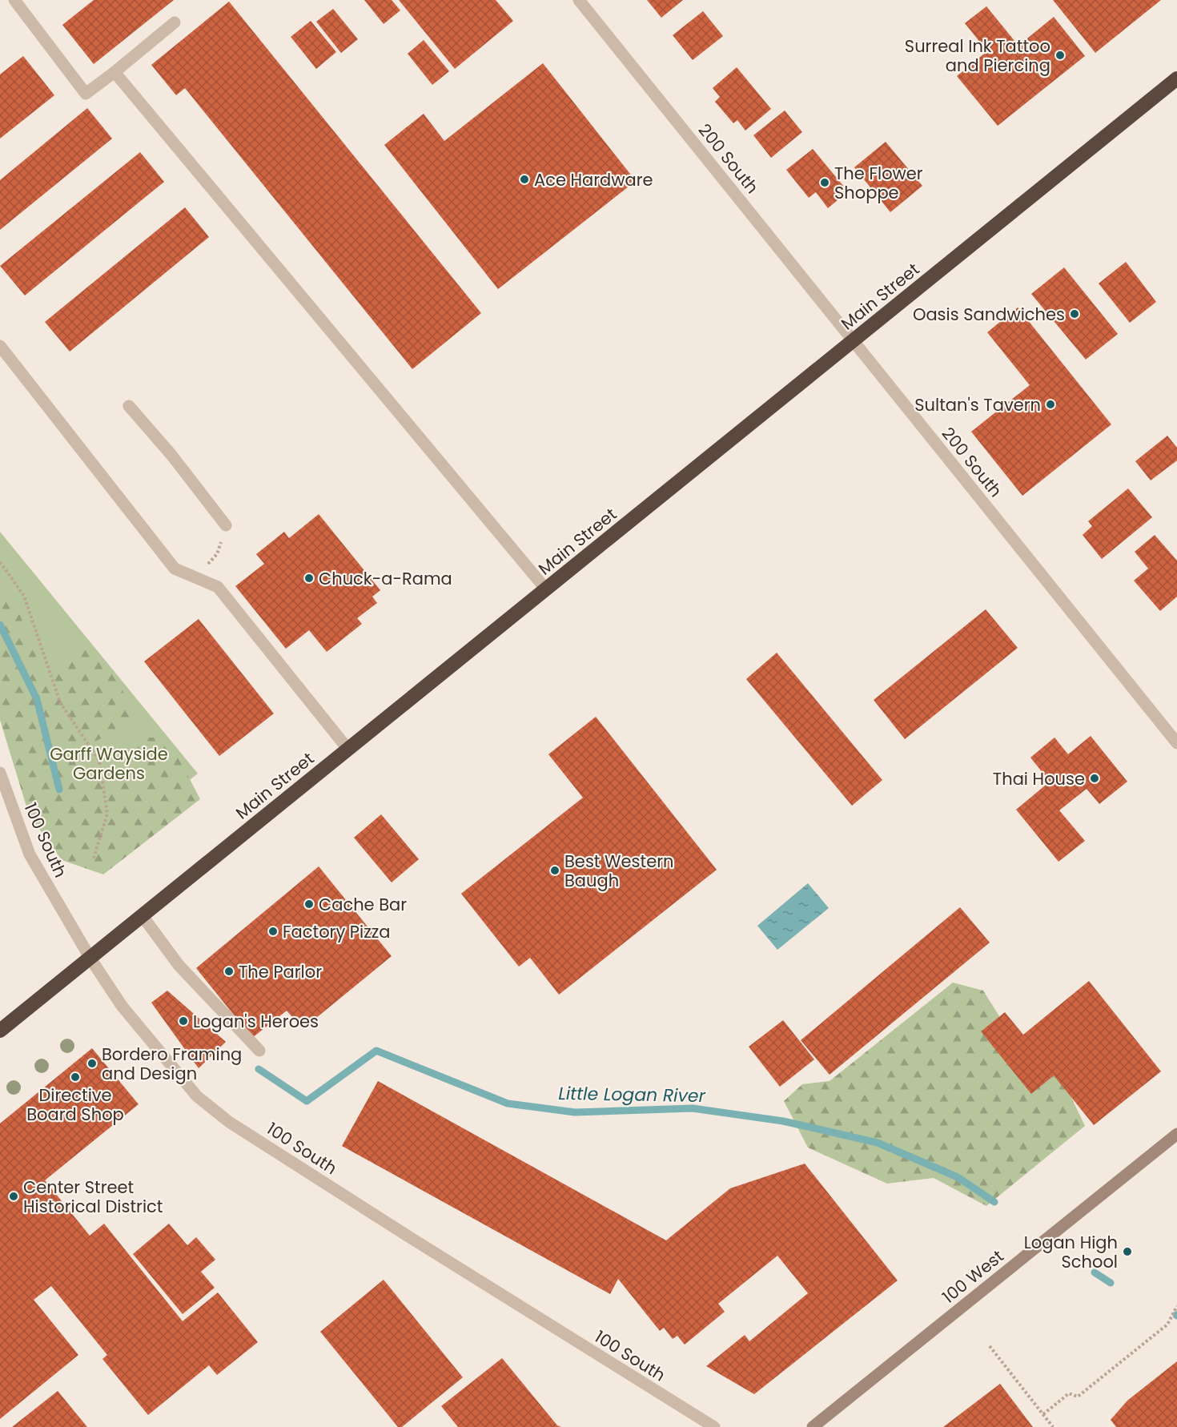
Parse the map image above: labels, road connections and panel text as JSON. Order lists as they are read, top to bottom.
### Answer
{
  "streets": {
    "highway": ["Main Street"],
    "street": ["200 South", "100 South", "100 West"]
  },
  "crossings": [
    ["200 South", "Main Street"],
    ["Main Street", "100 South"]
  ],
  "water": ["Little Logan River"],
  "parks": ["Garff Wayside Gardens"],
  "places": [
    "Surreal Ink Tattoo and Piercing",
    "Ace Hardware",
    "The Flower Shoppe",
    "Oasis Sandwiches",
    "Sultan's Tavern",
    "Chuck-a-Rama",
    "Thai House",
    "Best Western Baugh",
    "Cache Bar",
    "Factory Pizza",
    "The Parlor",
    "Logan's Heroes",
    "Bordero Framing and Design",
    "Directive Board Shop",
    "Center Street Historical District",
    "Logan High School"
  ]
}
